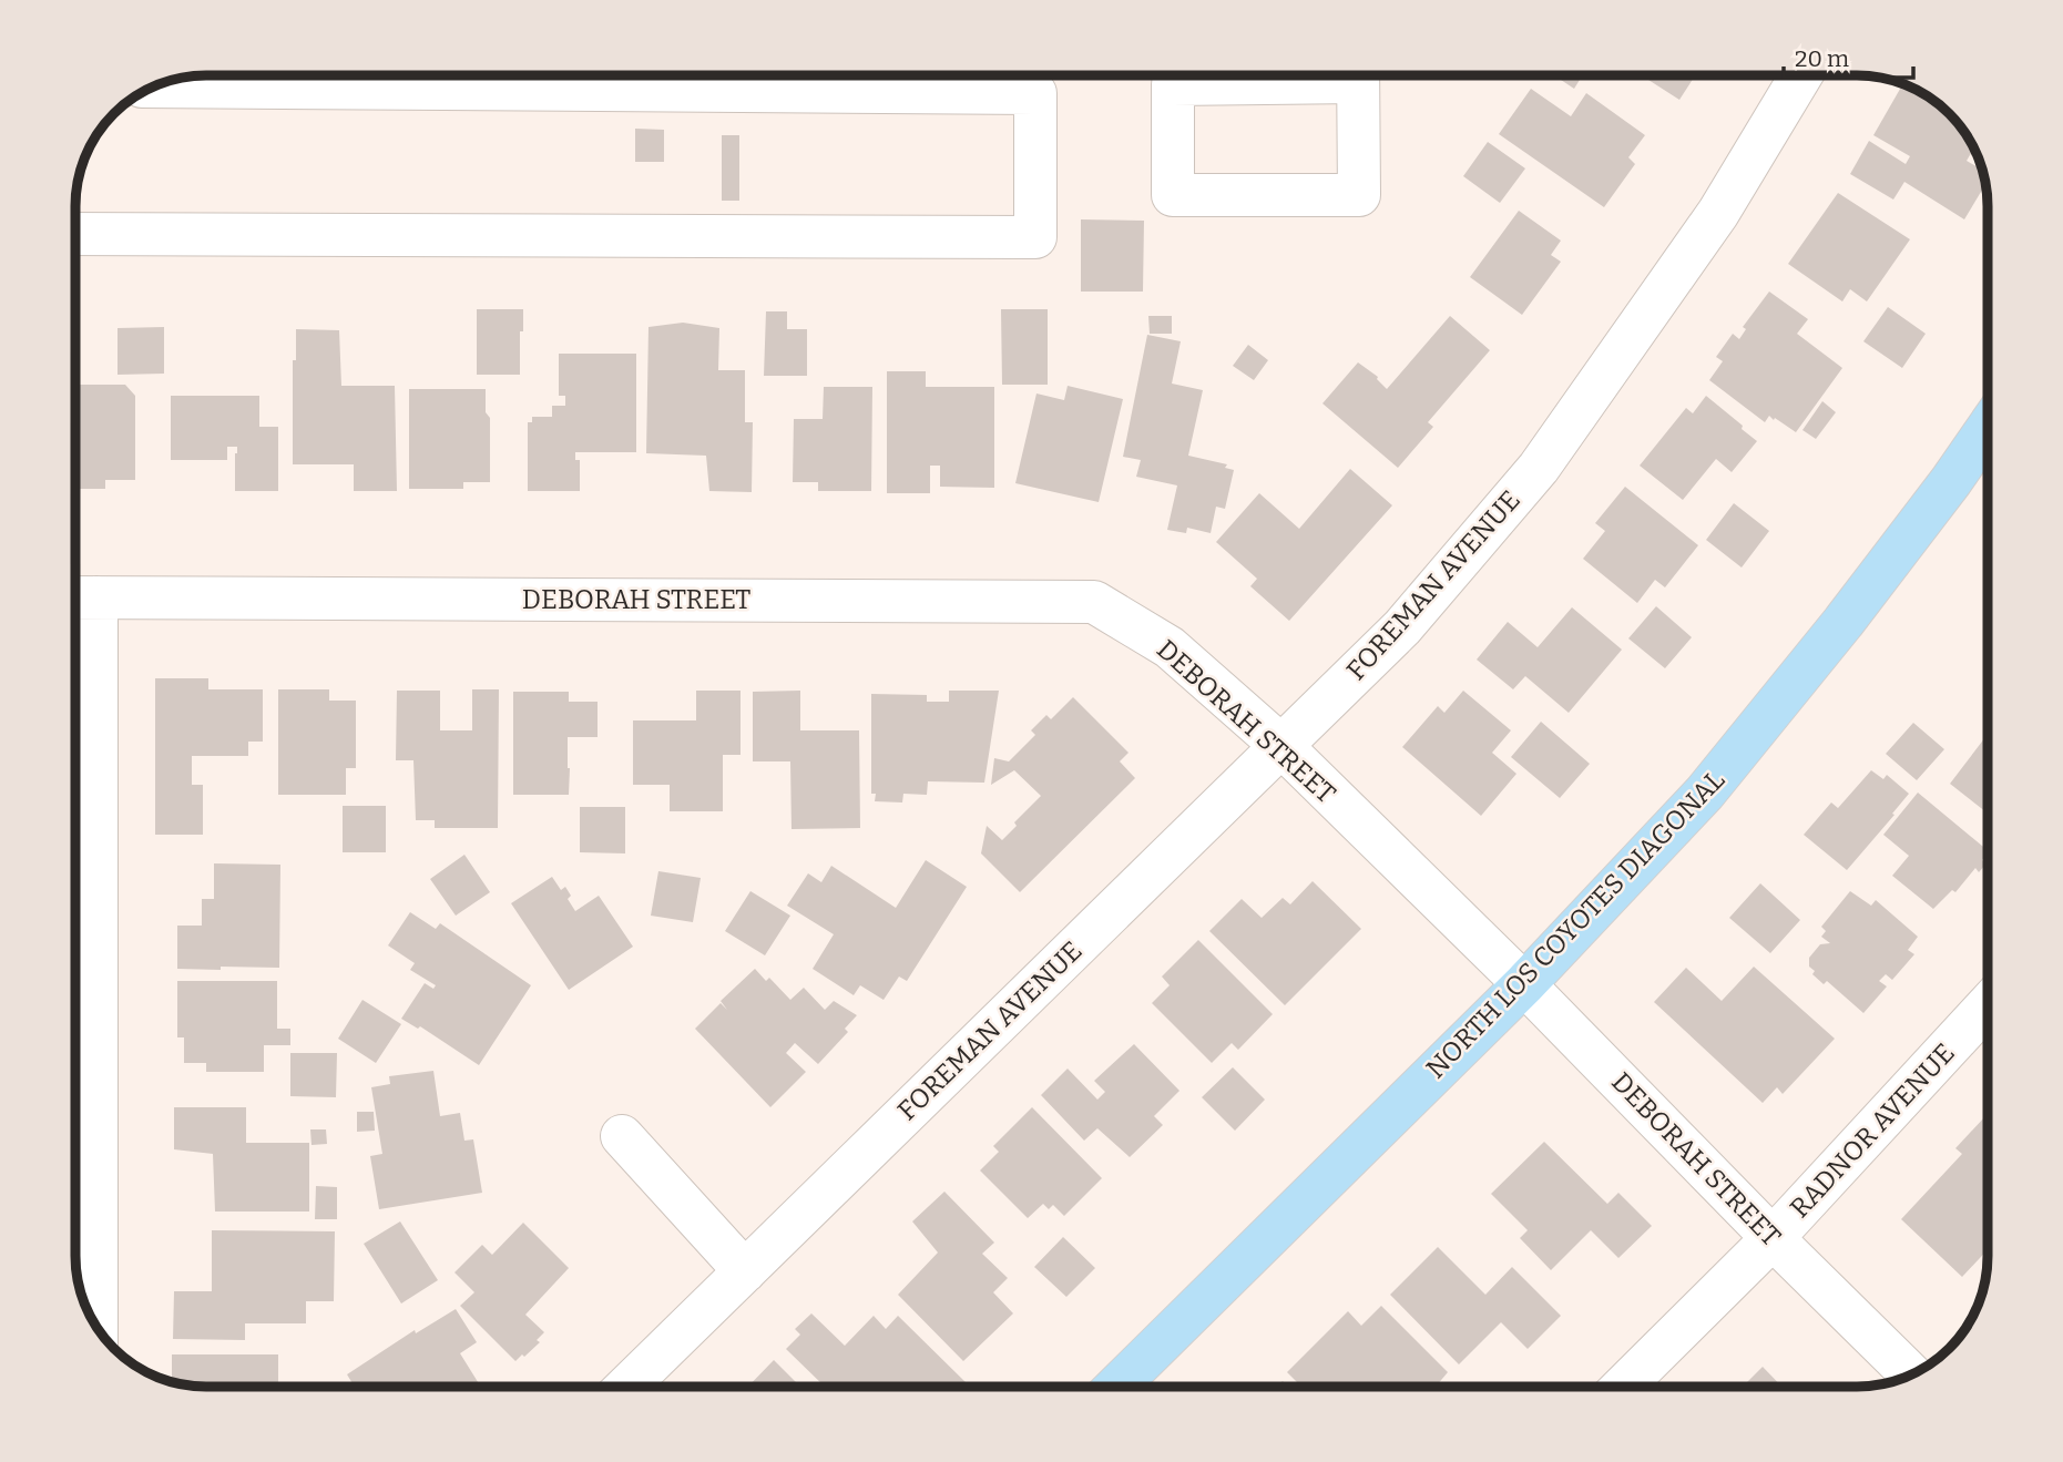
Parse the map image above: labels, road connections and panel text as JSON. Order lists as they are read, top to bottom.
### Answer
{
  "streets": {
    "main road": ["NORTH LOS COYOTES DIAGONAL"],
    "street": ["FOREMAN AVENUE", "DEBORAH STREET", "RADNOR AVENUE"]
  },
  "crossings": [
    ["FOREMAN AVENUE", "DEBORAH STREET"],
    ["DEBORAH STREET", "NORTH LOS COYOTES DIAGONAL"],
    ["DEBORAH STREET", "RADNOR AVENUE"]
  ],
  "scale_bar": "20 m"
}
